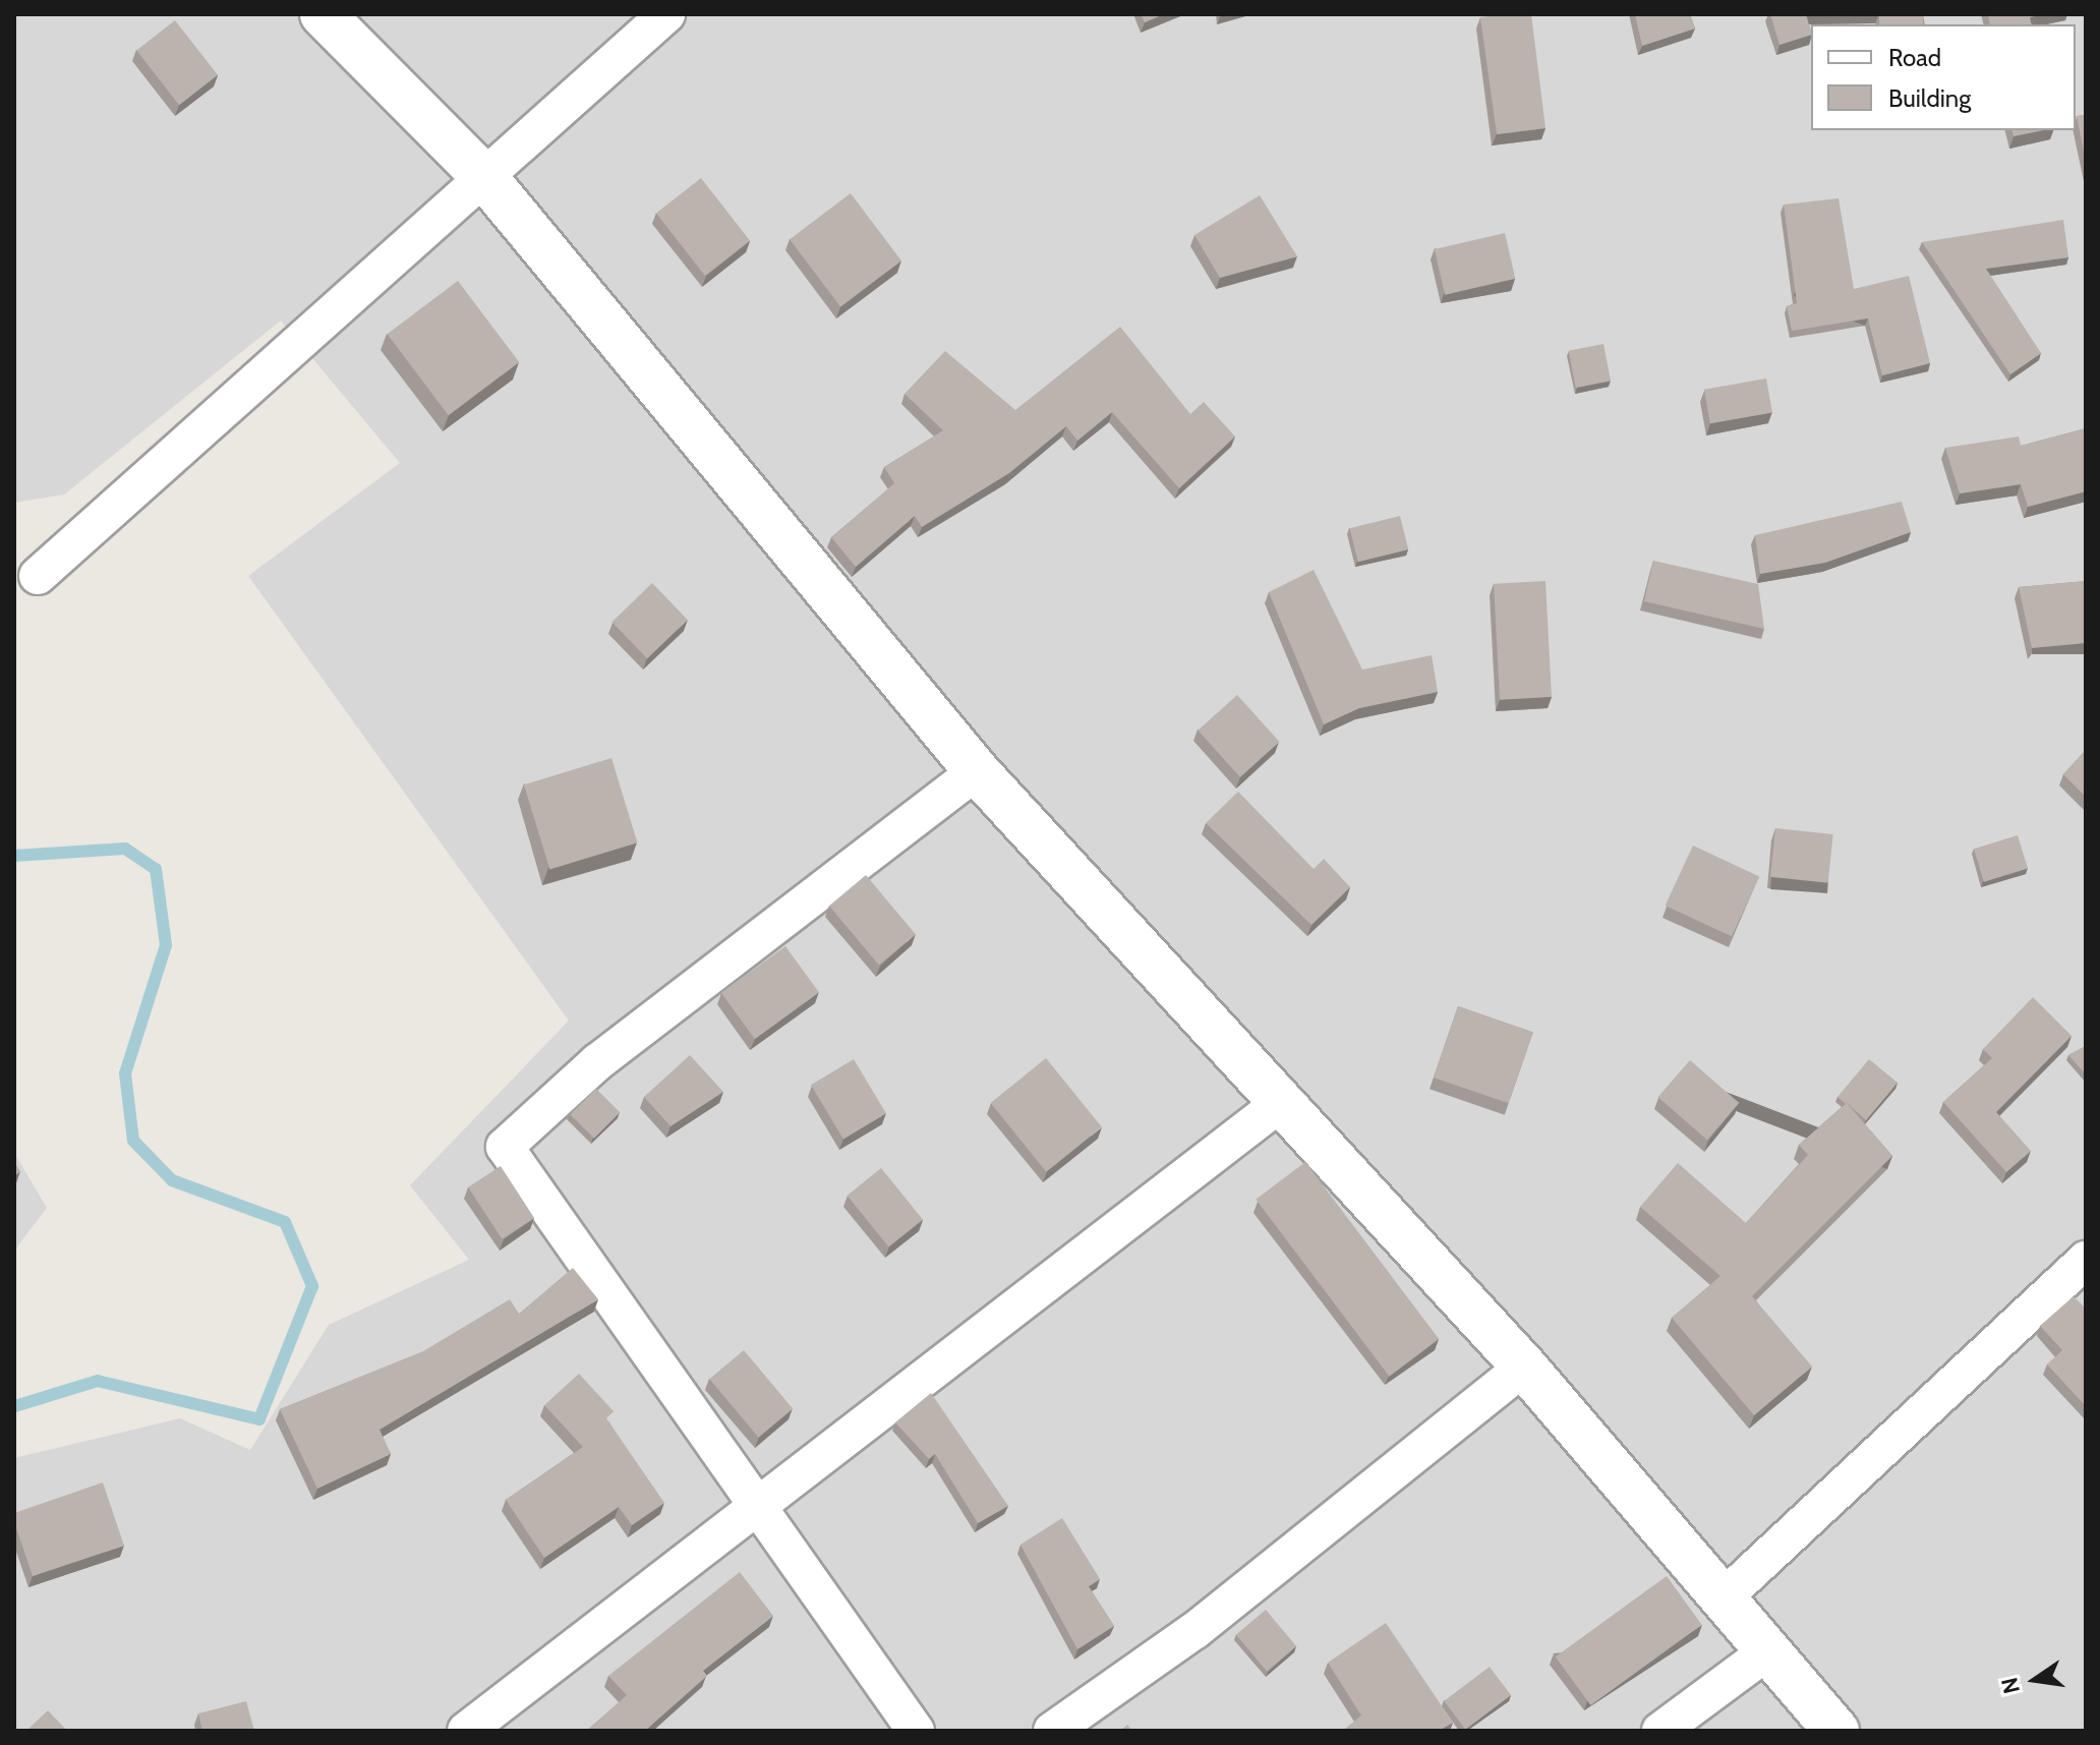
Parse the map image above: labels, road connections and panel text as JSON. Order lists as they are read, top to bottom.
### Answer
{
  "legend": ["Road", "Building"],
  "north": "left"
}
